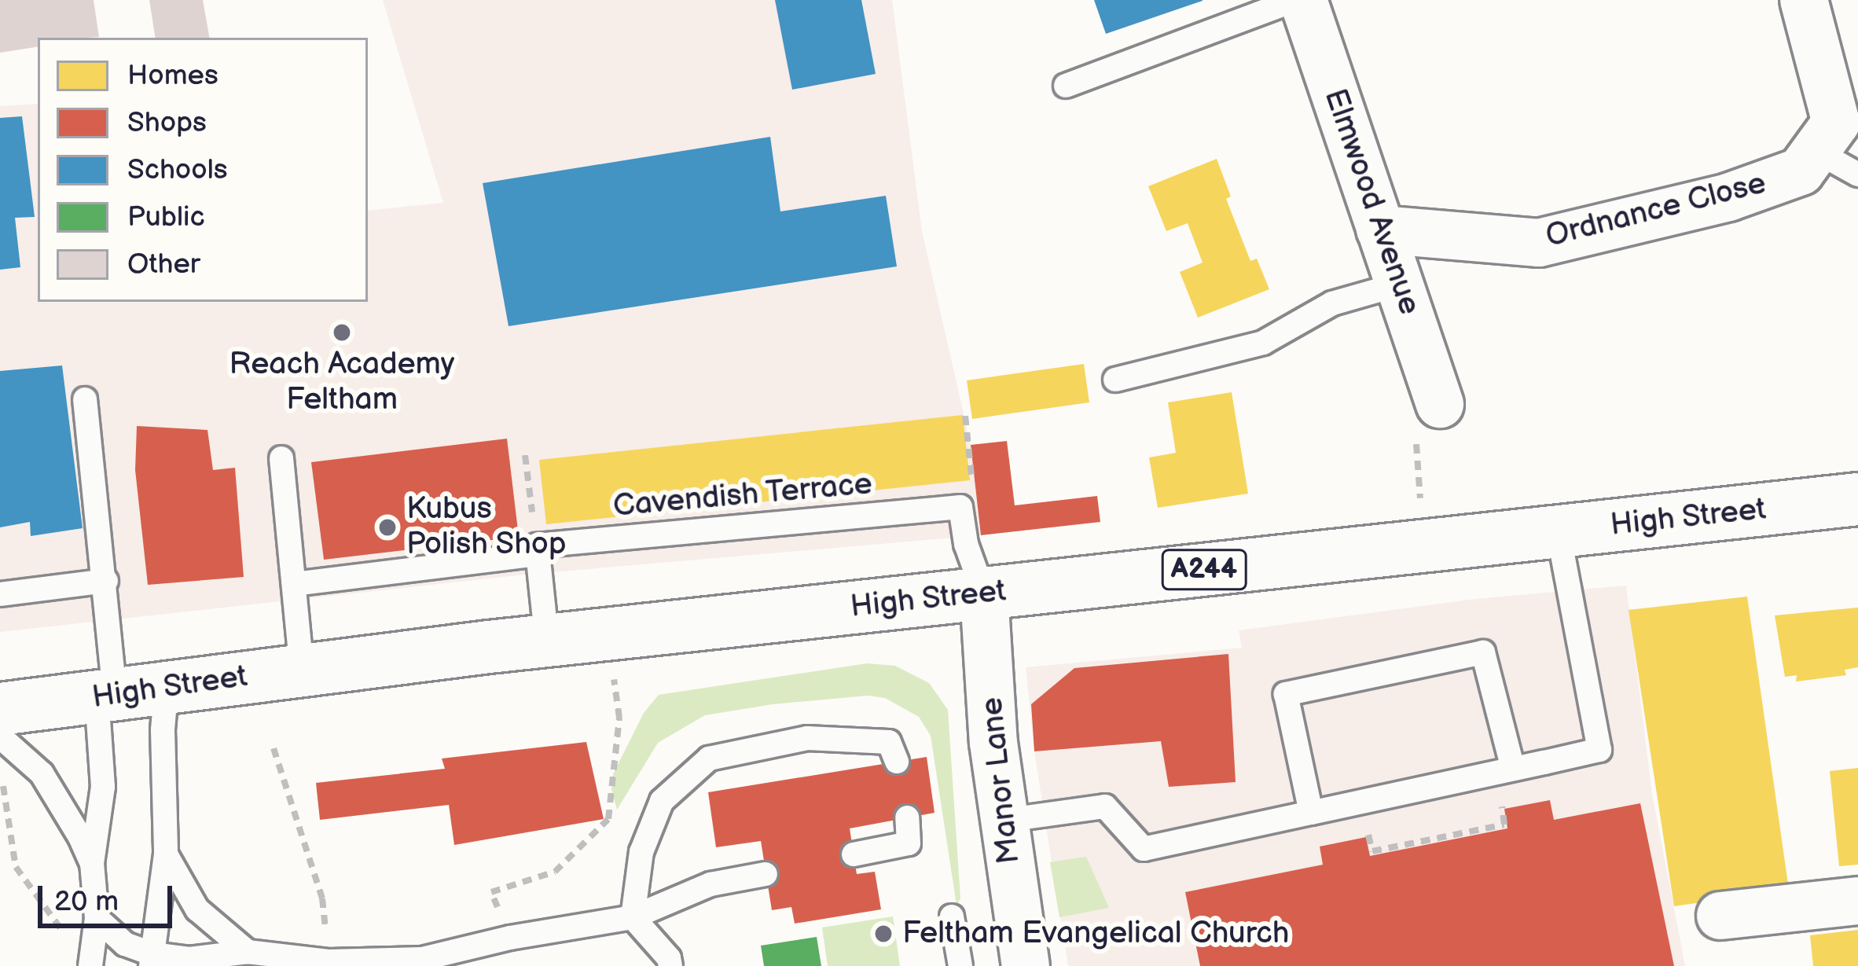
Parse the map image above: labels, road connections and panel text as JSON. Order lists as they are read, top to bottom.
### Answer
{
  "streets": {
    "main road": ["High Street", "A244"],
    "street": ["Elmwood Avenue", "Ordnance Close", "Manor Lane"],
    "lane": ["Cavendish Terrace"]
  },
  "crossings": [
    ["Elmwood Avenue", "Ordnance Close"],
    ["Cavendish Terrace", "High Street"],
    ["Cavendish Terrace", "Manor Lane"],
    ["High Street", "Manor Lane"]
  ],
  "places": ["Reach Academy Feltham", "Kubus Polish Shop", "Feltham Evangelical Church"],
  "legend": [
    "Homes",
    "Shops",
    "Schools",
    "Public",
    "Other"
  ],
  "scale_bar": "20 m"
}
